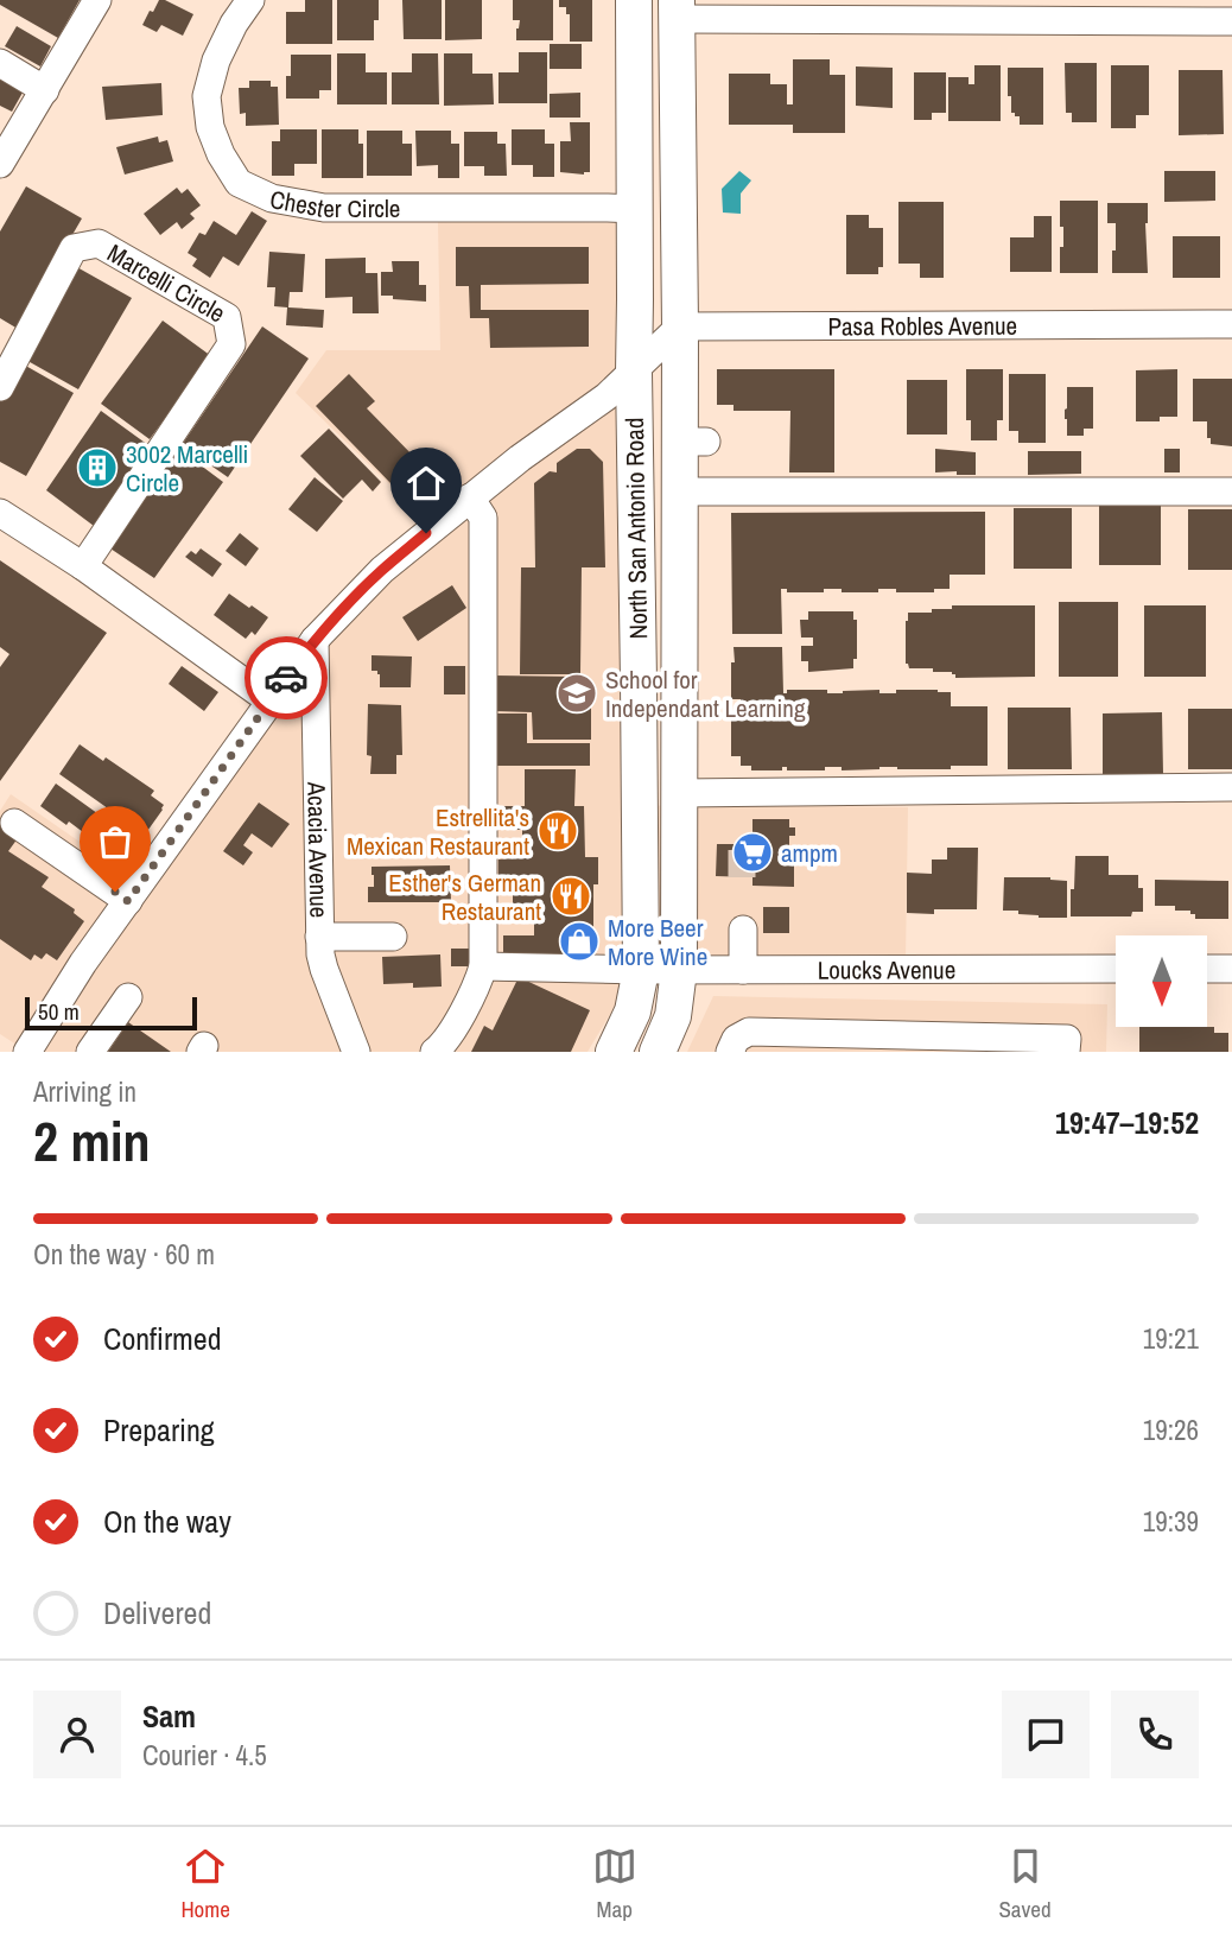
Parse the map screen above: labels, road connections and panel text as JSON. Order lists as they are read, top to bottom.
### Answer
{
  "streets": {
    "main road": ["North San Antonio Road"],
    "street": [
      "Chester Circle",
      "Marcelli Circle",
      "Pasa Robles Avenue",
      "Acacia Avenue",
      "Loucks Avenue"
    ]
  },
  "crossings": [
    ["Chester Circle", "North San Antonio Road"],
    ["Pasa Robles Avenue", "North San Antonio Road"],
    ["North San Antonio Road", "Loucks Avenue"]
  ],
  "places": {
    "building": ["3002 Marcelli Circle"],
    "school or university": ["School for Independant Learning"],
    "restaurant": ["Estrellita's Mexican Restaurant", "Esther's German Restaurant"],
    "supermarket": ["ampm"],
    "shop": ["More Beer More Wine"]
  },
  "scale_bar": "50 m",
  "north": "bottom",
  "page": {
    "scale": "50 m",
    "heading": ["2 min", "Arriving in", "19:47–19:52"],
    "panel": ["Sam", "Courier · 4.5"],
    "bar": "On the way · 60 m",
    "list": [
      ["Confirmed", "19:21"],
      ["Preparing", "19:26"],
      ["On the way", "19:39"],
      "Delivered"
    ],
    "tabs": ["Home", "Map", "Saved"]
  }
}
